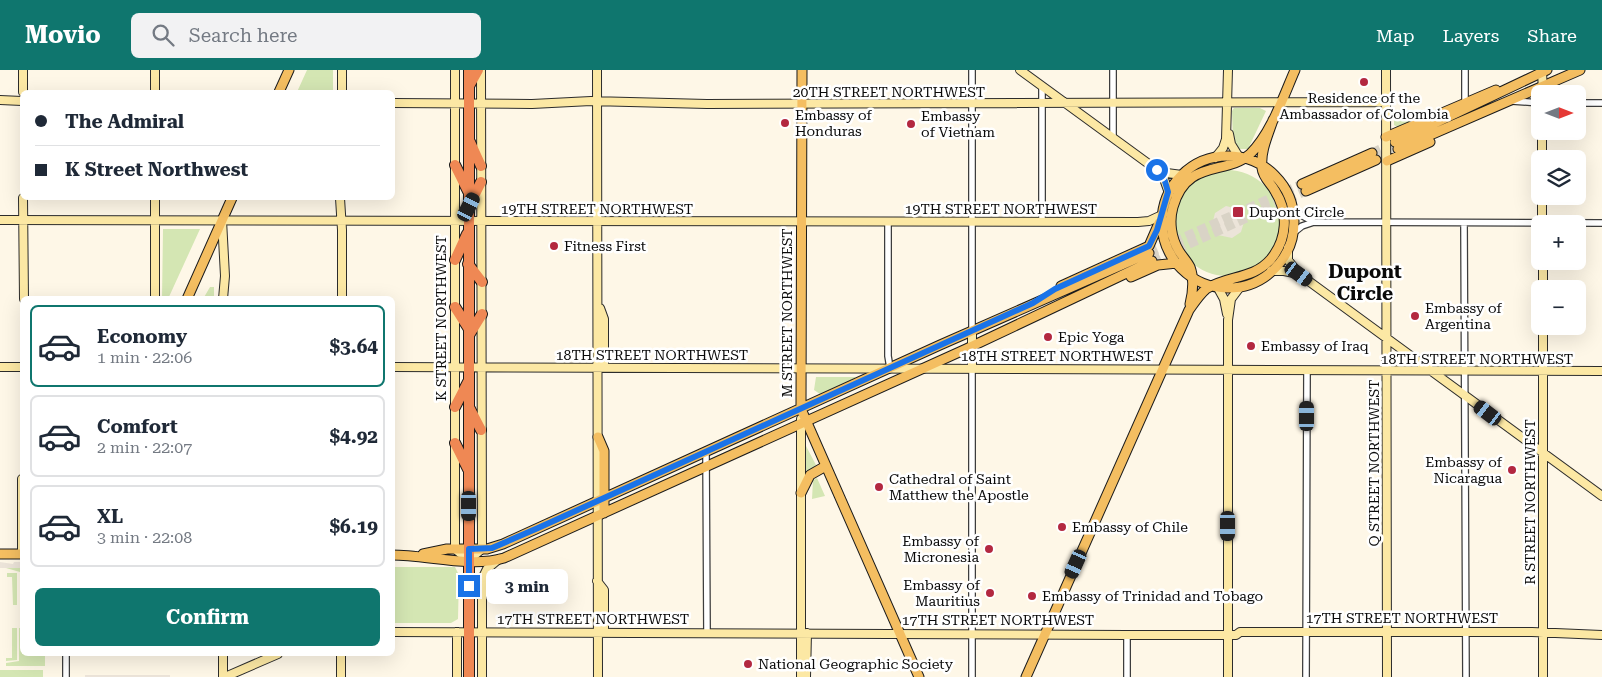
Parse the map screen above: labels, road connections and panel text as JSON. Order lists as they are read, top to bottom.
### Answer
{
  "streets": {
    "highway": ["K STREET NORTHWEST"],
    "main road": [
      "20TH STREET NORTHWEST",
      "19TH STREET NORTHWEST",
      "M STREET NORTHWEST",
      "18TH STREET NORTHWEST",
      "Q STREET NORTHWEST",
      "R STREET NORTHWEST",
      "17TH STREET NORTHWEST"
    ]
  },
  "crossings": [
    ["20TH STREET NORTHWEST", "M STREET NORTHWEST"],
    ["20TH STREET NORTHWEST", "K STREET NORTHWEST"],
    ["20TH STREET NORTHWEST", "Q STREET NORTHWEST"],
    ["19TH STREET NORTHWEST", "M STREET NORTHWEST"],
    ["19TH STREET NORTHWEST", "K STREET NORTHWEST"],
    ["M STREET NORTHWEST", "18TH STREET NORTHWEST"],
    ["M STREET NORTHWEST", "17TH STREET NORTHWEST"],
    ["K STREET NORTHWEST", "18TH STREET NORTHWEST"],
    ["K STREET NORTHWEST", "17TH STREET NORTHWEST"],
    ["18TH STREET NORTHWEST", "Q STREET NORTHWEST"],
    ["18TH STREET NORTHWEST", "R STREET NORTHWEST"],
    ["Q STREET NORTHWEST", "17TH STREET NORTHWEST"],
    ["R STREET NORTHWEST", "17TH STREET NORTHWEST"]
  ],
  "districts": ["Dupont Circle"],
  "places": {
    "other": [
      "Residence of the Ambassador of Colombia",
      "Embassy of Honduras",
      "Embassy of Vietnam",
      "Fitness First",
      "Embassy of Argentina",
      "Epic Yoga",
      "Embassy of Iraq",
      "Embassy of Nicaragua",
      "Cathedral of Saint Matthew the Apostle",
      "Embassy of Chile",
      "Embassy of Micronesia",
      "Embassy of Mauritius",
      "Embassy of Trinidad and Tobago",
      "National Geographic Society"
    ],
    "transit": ["Dupont Circle"]
  },
  "north": "right",
  "page": {
    "header": "Movio",
    "search": "Search here",
    "nav": ["Map", "Layers", "Share"],
    "map_buttons": ["+", "−"],
    "banner": ["The Admiral", "K Street Northwest"],
    "list": [
      {
        "name": "Economy",
        "note": "1 min · 22:06",
        "value": "$3.64"
      },
      {
        "name": "Comfort",
        "note": "2 min · 22:07",
        "value": "$4.92"
      },
      {
        "name": "XL",
        "note": "3 min · 22:08",
        "value": "$6.19"
      }
    ],
    "bubble": "3 min",
    "buttons": "Confirm"
  }
}
